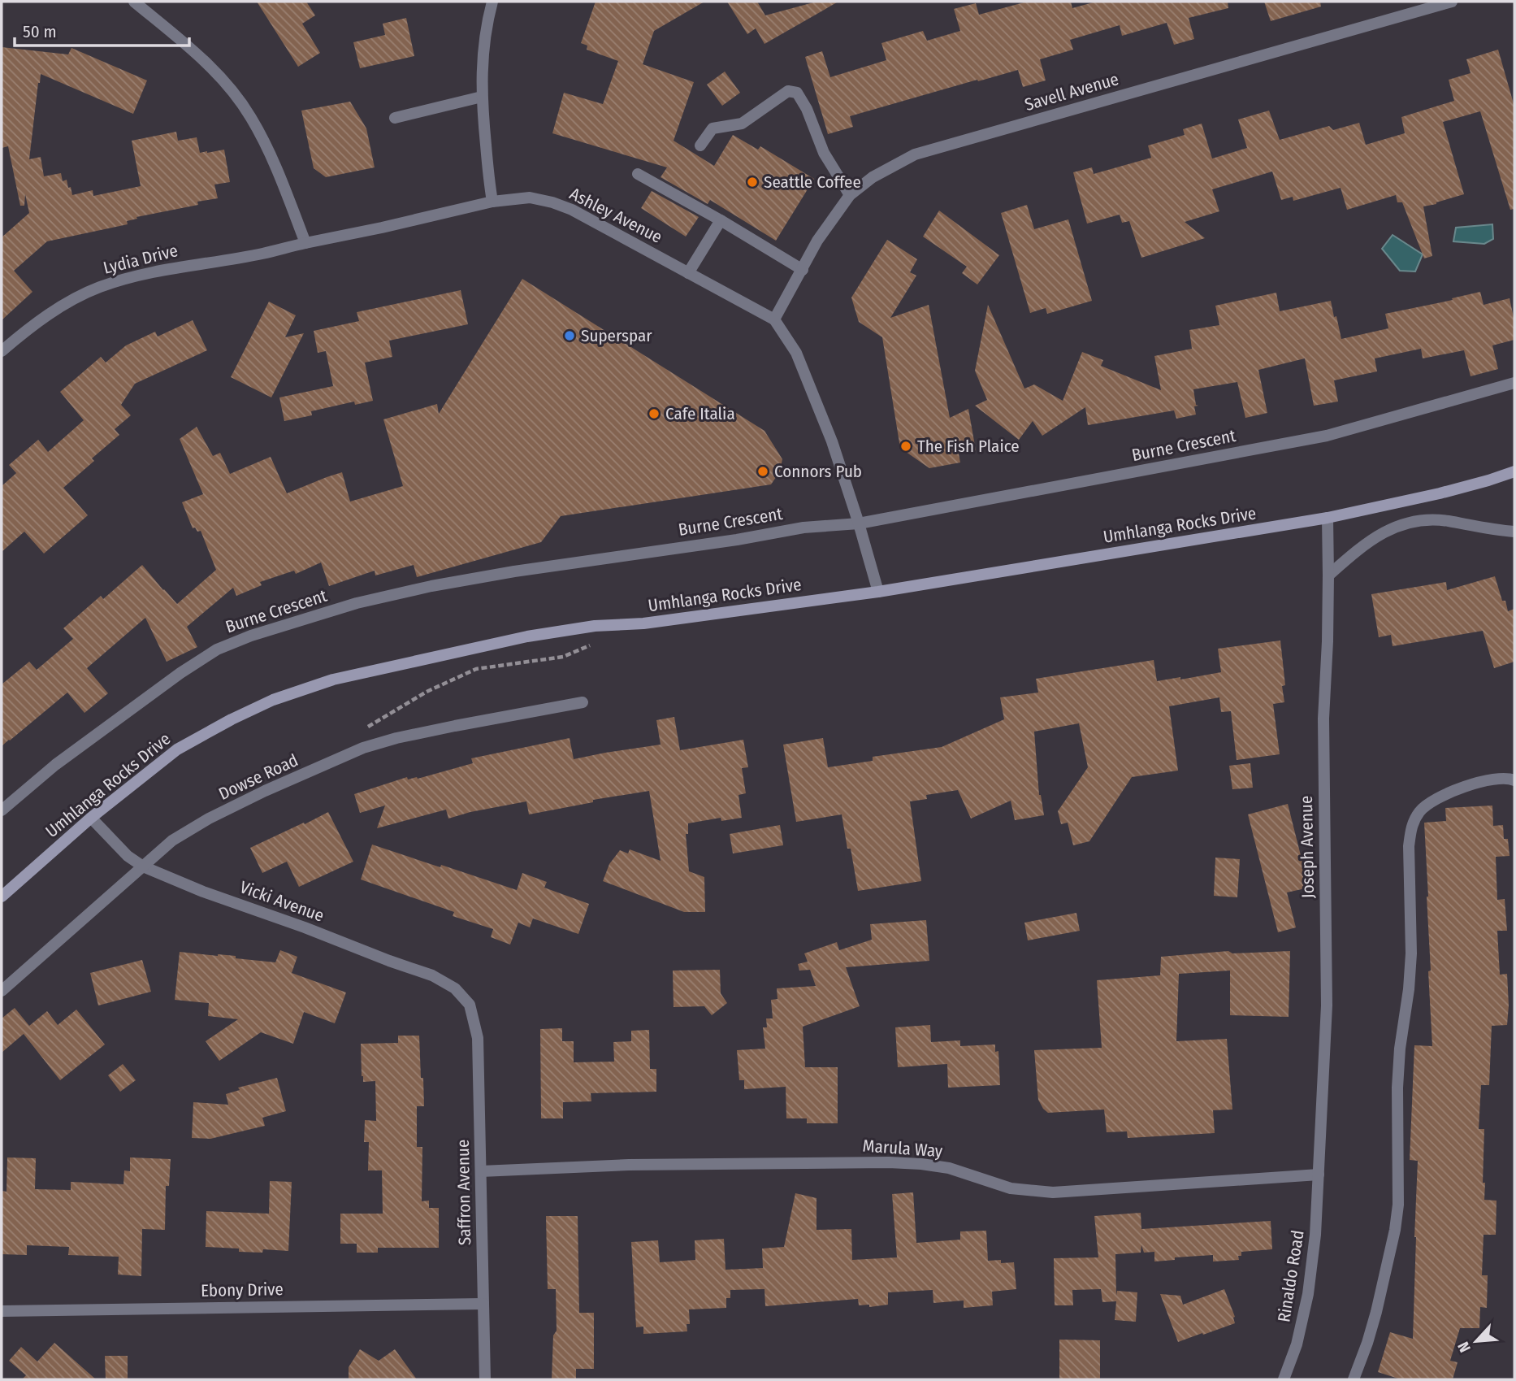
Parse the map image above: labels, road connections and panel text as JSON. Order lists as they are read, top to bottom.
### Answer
{
  "streets": {
    "main road": ["Umhlanga Rocks Drive"],
    "street": [
      "Savell Avenue",
      "Ashley Avenue",
      "Lydia Drive",
      "Burne Crescent",
      "Dowse Road",
      "Joseph Avenue",
      "Vicki Avenue",
      "Marula Way",
      "Saffron Avenue",
      "Rinaldo Road",
      "Ebony Drive"
    ]
  },
  "crossings": [
    ["Savell Avenue", "Ashley Avenue"],
    ["Ashley Avenue", "Lydia Drive"],
    ["Ashley Avenue", "Burne Crescent"],
    ["Ashley Avenue", "Umhlanga Rocks Drive"],
    ["Umhlanga Rocks Drive", "Joseph Avenue"],
    ["Umhlanga Rocks Drive", "Vicki Avenue"],
    ["Dowse Road", "Vicki Avenue"],
    ["Joseph Avenue", "Marula Way"],
    ["Joseph Avenue", "Rinaldo Road"],
    ["Vicki Avenue", "Saffron Avenue"],
    ["Marula Way", "Saffron Avenue"],
    ["Marula Way", "Rinaldo Road"],
    ["Saffron Avenue", "Ebony Drive"]
  ],
  "places": [
    "Seattle Coffee",
    "Superspar",
    "Cafe Italia",
    "The Fish Plaice",
    "Connors Pub"
  ],
  "scale_bar": "50 m",
  "north": "bottom left"
}
